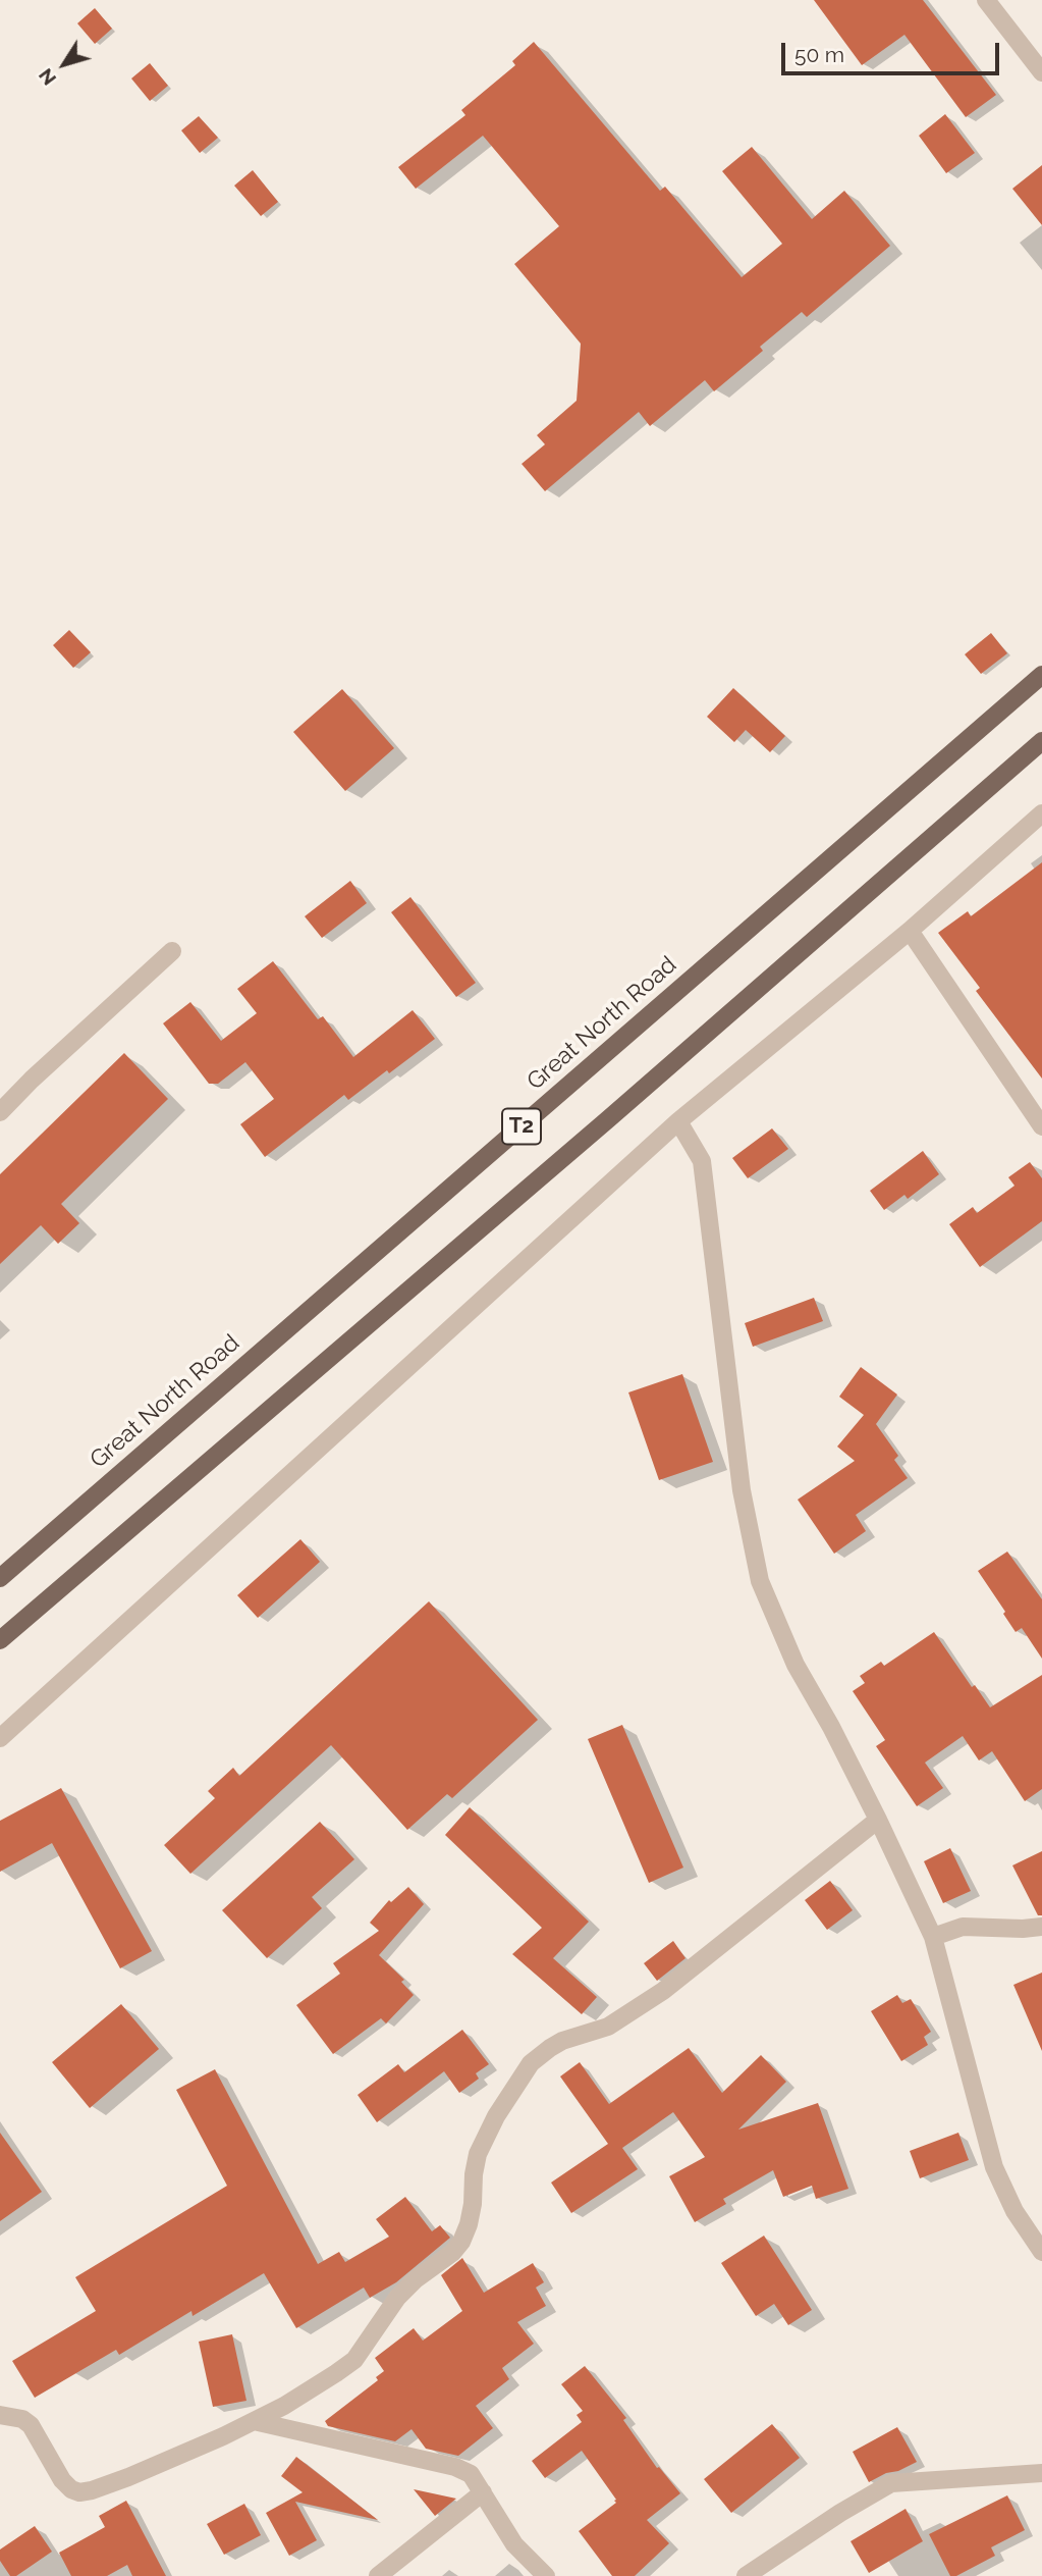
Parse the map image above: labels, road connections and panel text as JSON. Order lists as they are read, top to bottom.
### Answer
{
  "streets": {
    "main road": ["Great North Road", "T2"]
  },
  "scale_bar": "50 m",
  "north": "bottom left"
}
